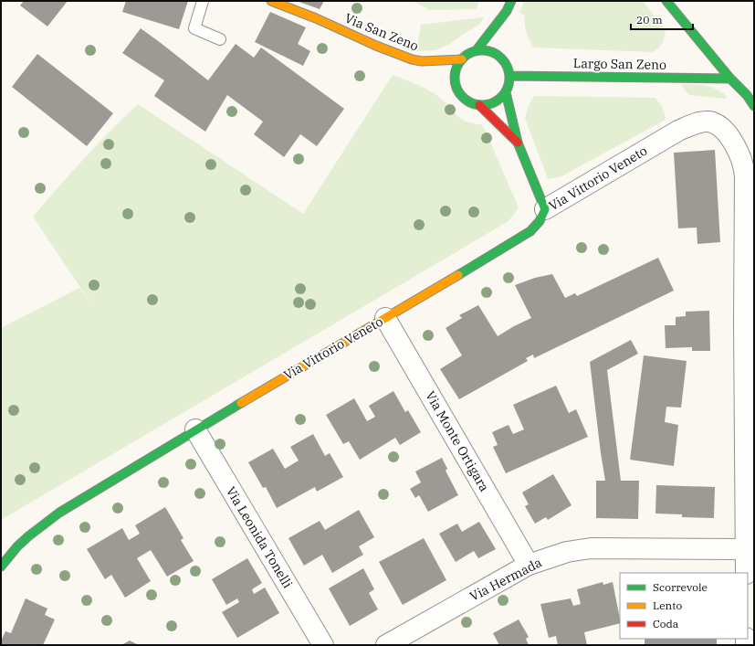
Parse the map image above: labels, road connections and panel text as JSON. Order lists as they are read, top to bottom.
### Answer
{
  "streets": {
    "main road": ["Via San Zeno", "Largo San Zeno", "Via Vittorio Veneto"],
    "street": ["Via Monte Ortigara", "Via Leonida Tonelli", "Via Hermada"]
  },
  "crossings": [
    ["Via San Zeno", "Largo San Zeno"],
    ["Via Vittorio Veneto", "Via Monte Ortigara"],
    ["Via Vittorio Veneto", "Via Leonida Tonelli"],
    ["Via Vittorio Veneto", "Via Hermada"],
    ["Via Monte Ortigara", "Via Hermada"]
  ],
  "legend": ["Scorrevole", "Lento", "Coda"],
  "scale_bar": "20 m"
}
